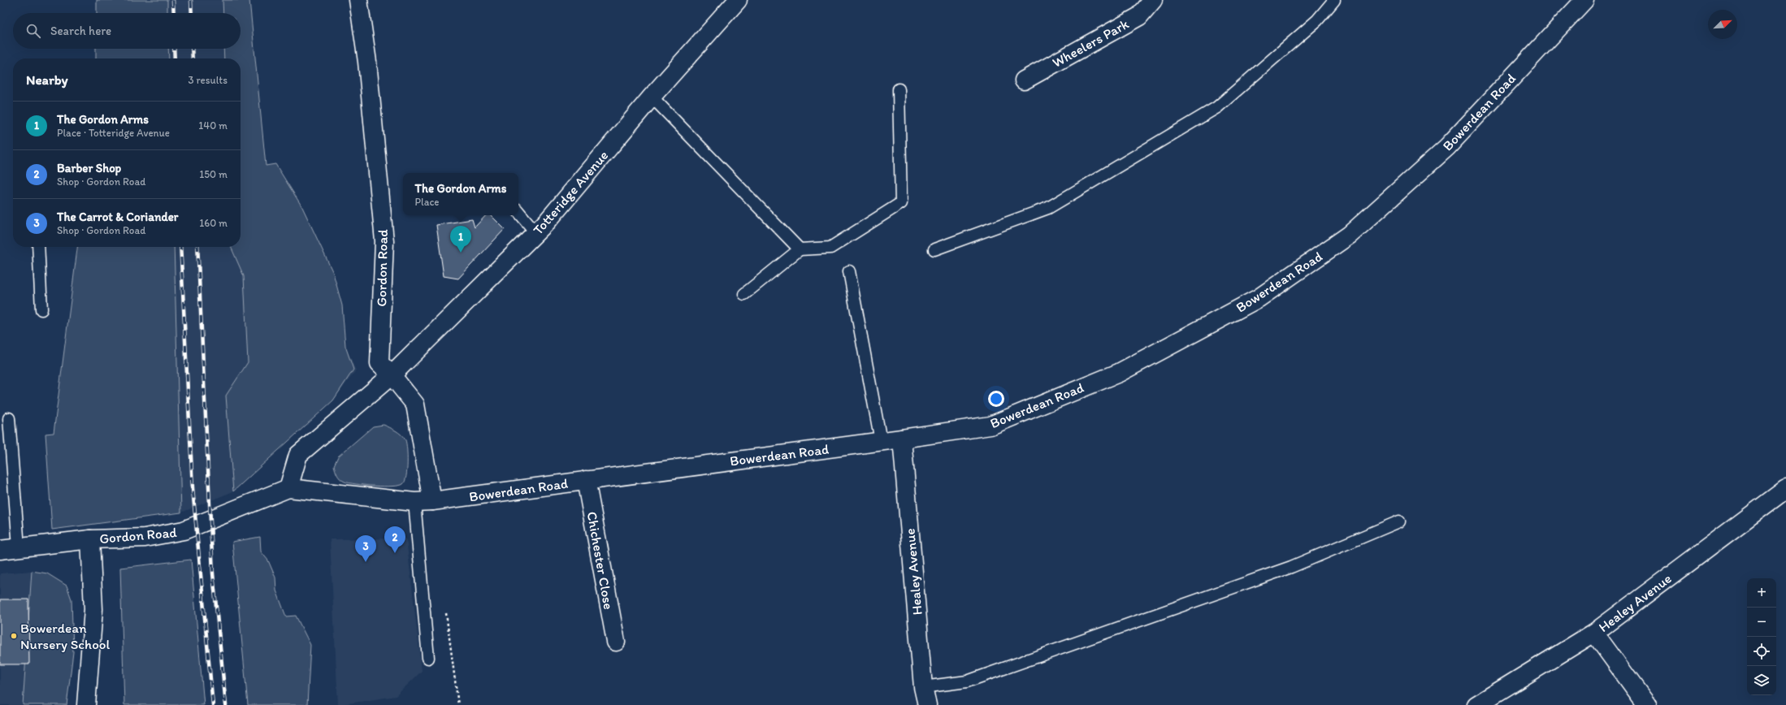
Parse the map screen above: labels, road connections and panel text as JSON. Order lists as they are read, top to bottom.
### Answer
{
  "streets": {
    "street": [
      "Wheelers Park",
      "Bowerdean Road",
      "Totteridge Avenue",
      "Gordon Road",
      "Chichester Close",
      "Healey Avenue"
    ]
  },
  "crossings": [
    ["Bowerdean Road", "Gordon Road"],
    ["Bowerdean Road", "Chichester Close"],
    ["Bowerdean Road", "Healey Avenue"],
    ["Totteridge Avenue", "Gordon Road"]
  ],
  "places": ["Bowerdean Nursery School"],
  "north": "top right",
  "page": {
    "search": "Search here",
    "heading": ["Nearby", "3 results"],
    "list": [
      {
        "mark": "1",
        "name": "The Gordon Arms",
        "note": "Place · Totteridge Avenue",
        "value": "140 m"
      },
      {
        "mark": "2",
        "name": "Barber Shop",
        "note": "Shop · Gordon Road",
        "value": "150 m"
      },
      {
        "mark": "3",
        "name": "The Carrot & Coriander",
        "note": "Shop · Gordon Road",
        "value": "160 m"
      }
    ],
    "popup": ["The Gordon Arms", "Place"],
    "pins": ["1", "2", "3"],
    "map_buttons": ["+", "−"]
  }
}
